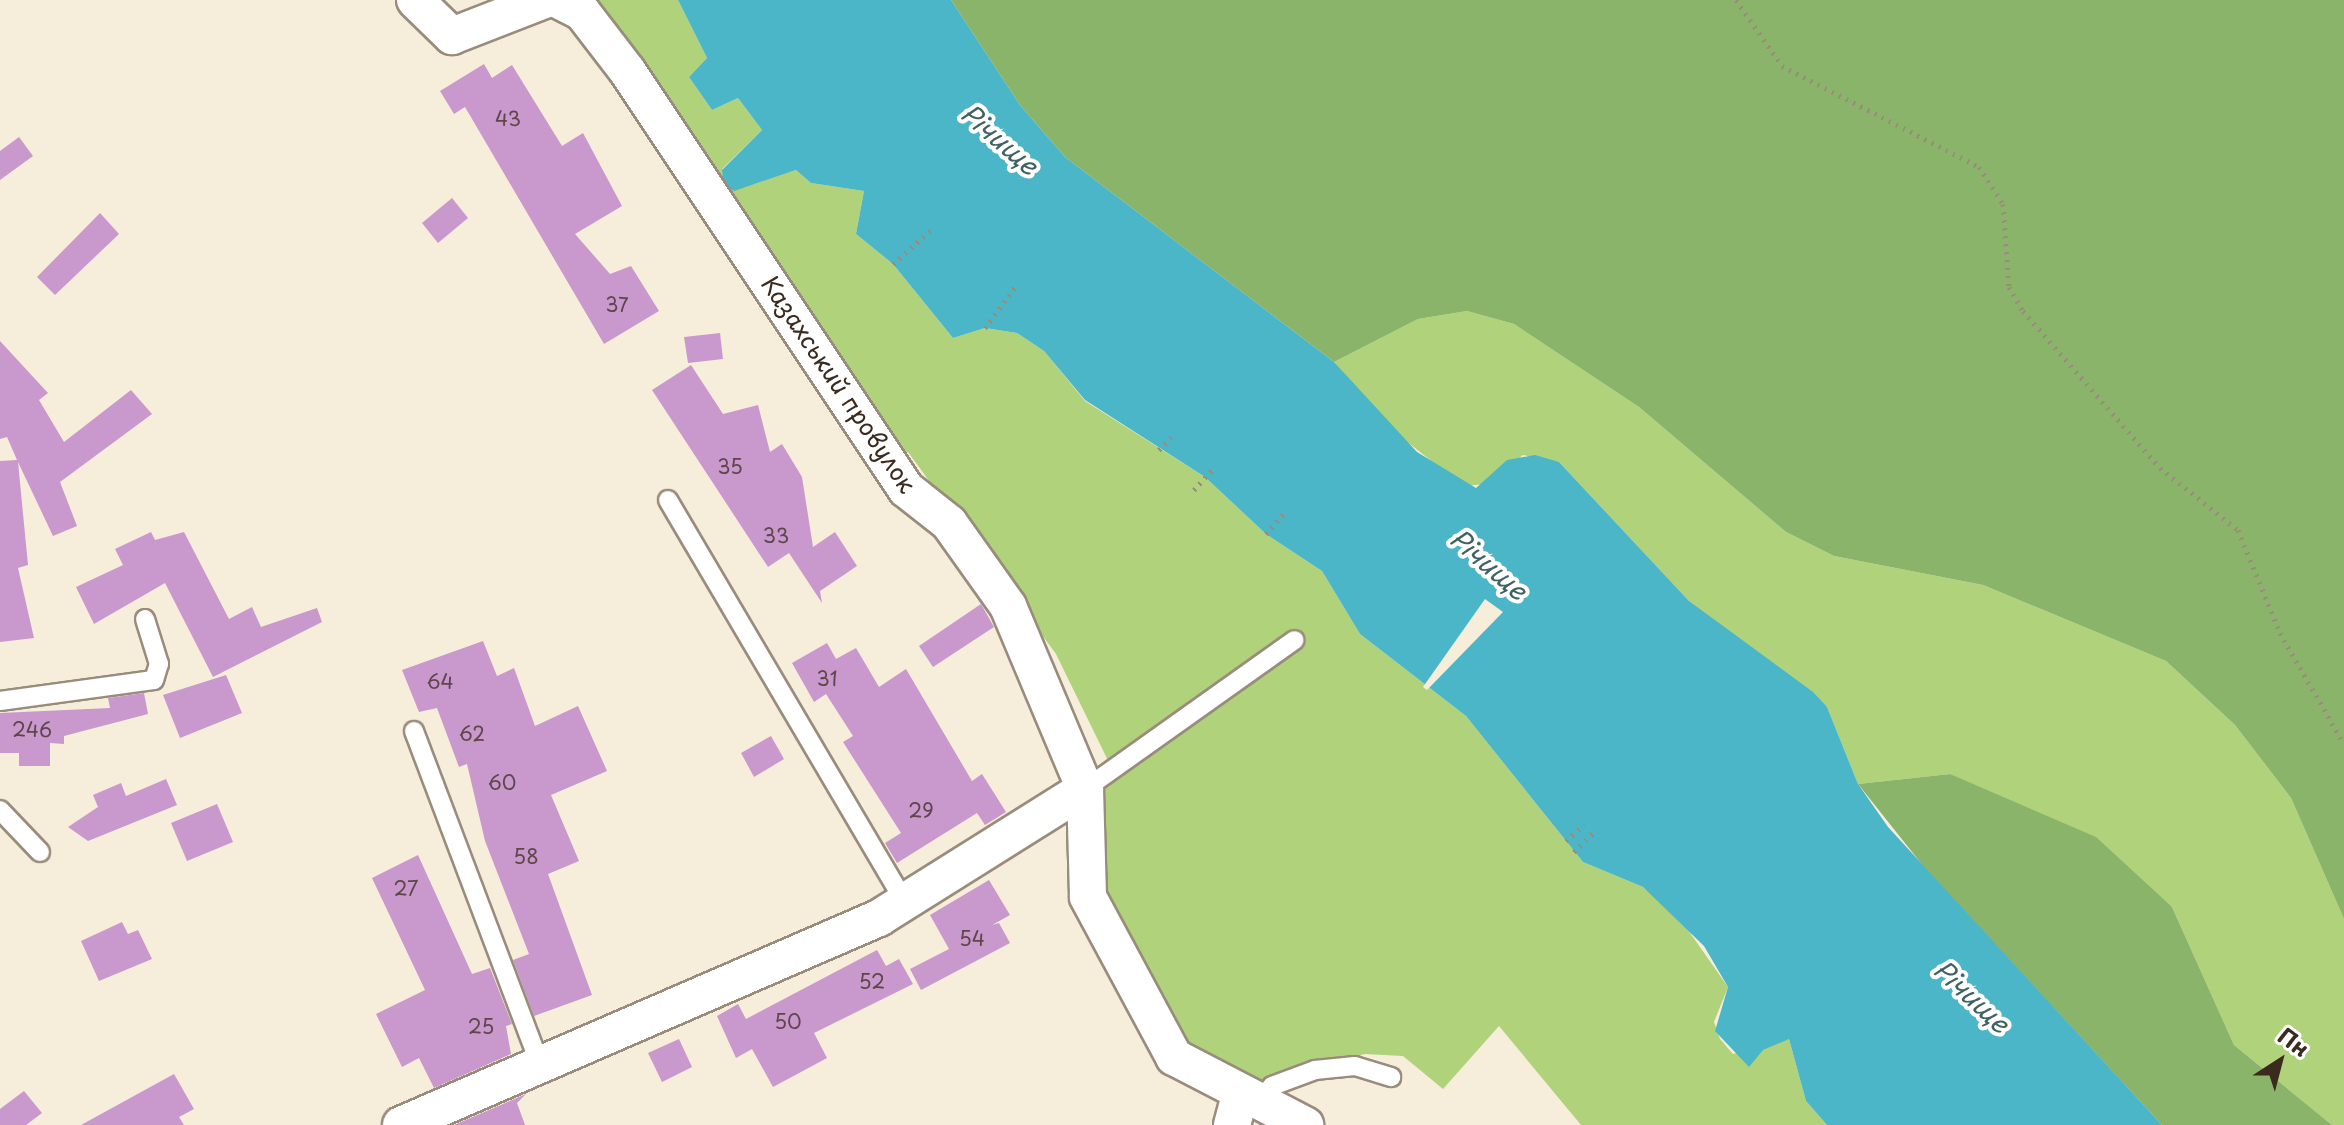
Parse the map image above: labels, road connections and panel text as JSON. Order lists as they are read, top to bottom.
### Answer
{
  "streets": {
    "street": ["Казахський провулок"]
  },
  "water": ["Річище"],
  "house_numbers": [
    "43",
    "37",
    "35",
    "33",
    "31",
    "64",
    "246",
    "62",
    "60",
    "29",
    "58",
    "27",
    "54",
    "52",
    "50",
    "25"
  ],
  "north": "top right"
}
